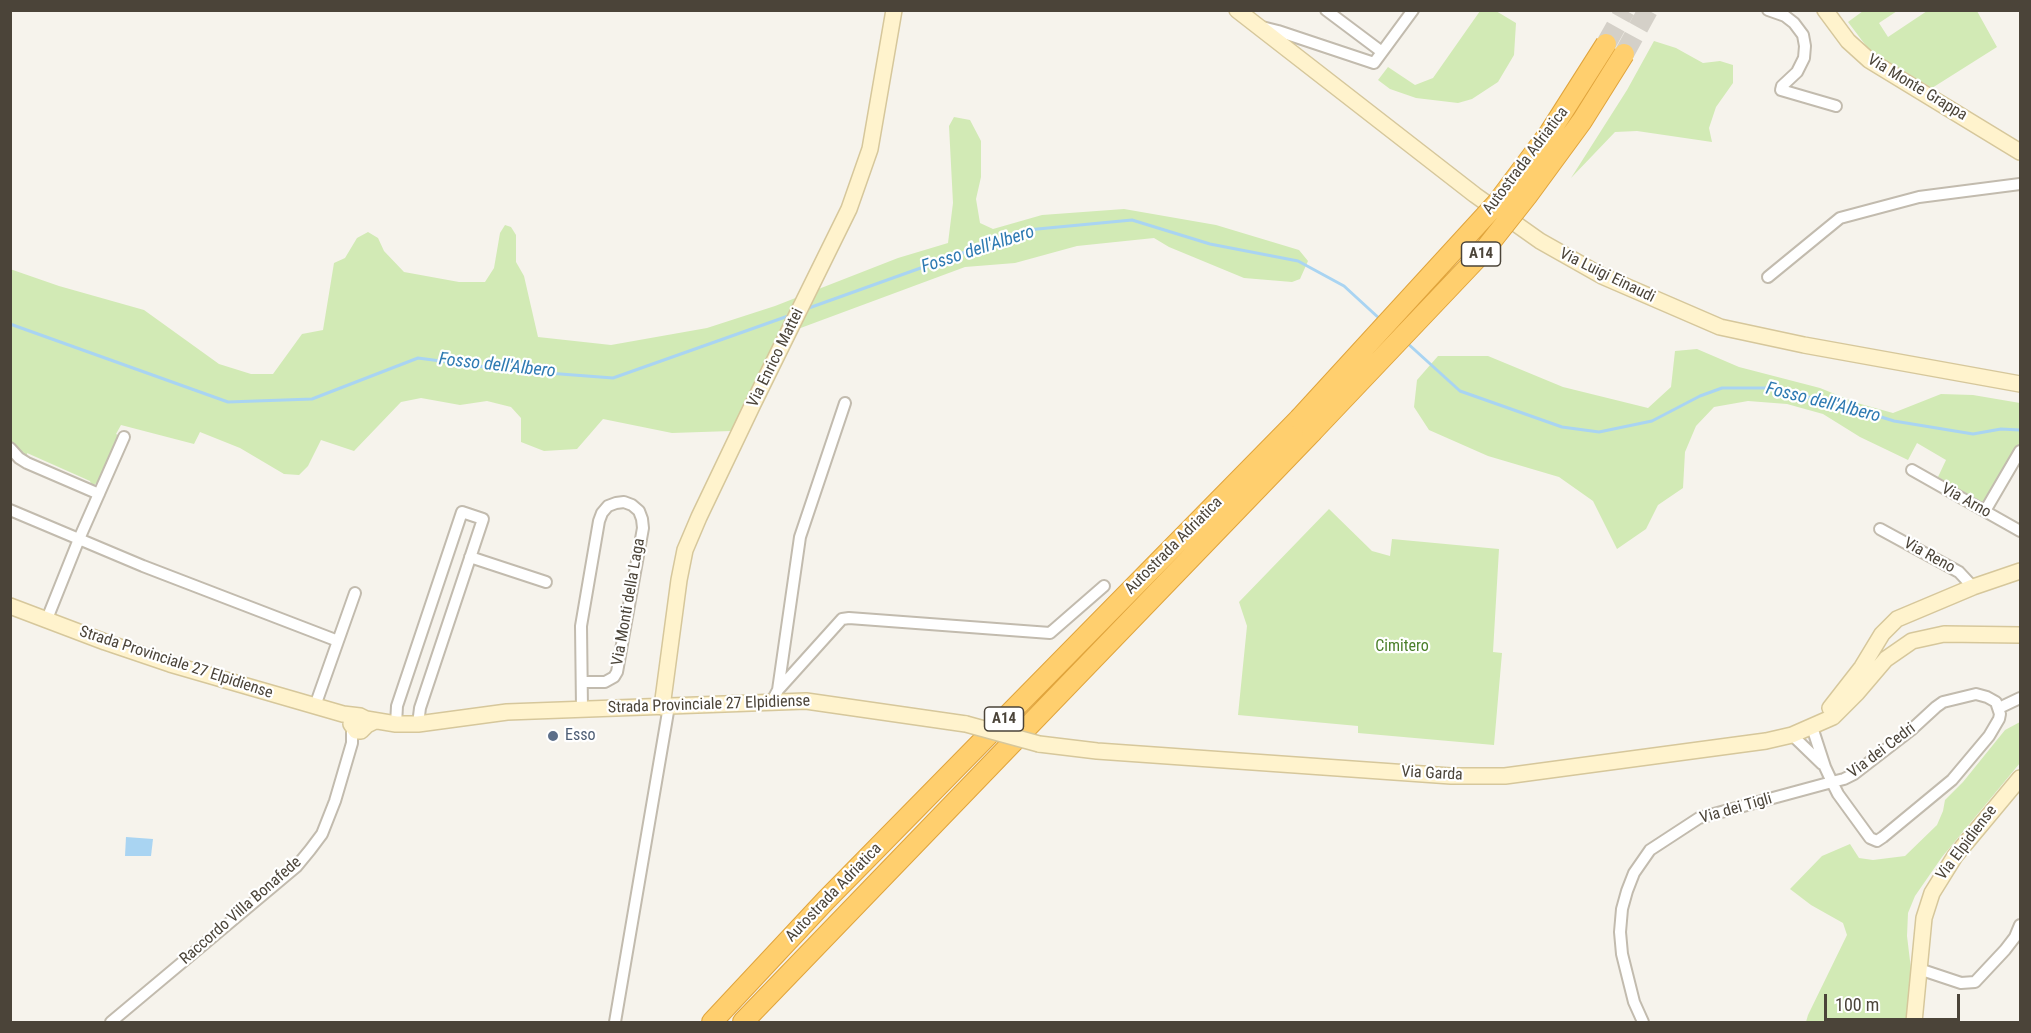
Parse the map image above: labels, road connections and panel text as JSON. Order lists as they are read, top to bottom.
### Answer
{
  "streets": {
    "highway": ["Autostrada Adriatica", "A14"],
    "main road": [
      "Via Monte Grappa",
      "Via Luigi Einaudi",
      "Via Enrico Mattei",
      "Strada Provinciale 27 Elpidiense",
      "Via Garda",
      "Via Elpidiense"
    ],
    "street": [
      "Via Arno",
      "Via Reno",
      "Via Monti della Laga",
      "Via dei Cedri",
      "Via dei Tigli",
      "Raccordo Villa Bonafede"
    ]
  },
  "crossings": [
    ["Via Enrico Mattei", "Strada Provinciale 27 Elpidiense"],
    ["Strada Provinciale 27 Elpidiense", "Via Garda"],
    ["Strada Provinciale 27 Elpidiense", "Raccordo Villa Bonafede"],
    ["Via dei Cedri", "Via dei Tigli"]
  ],
  "water": ["Fosso dell'Albero"],
  "parks": ["Cimitero"],
  "places": ["Esso"],
  "scale_bar": "100 m"
}
